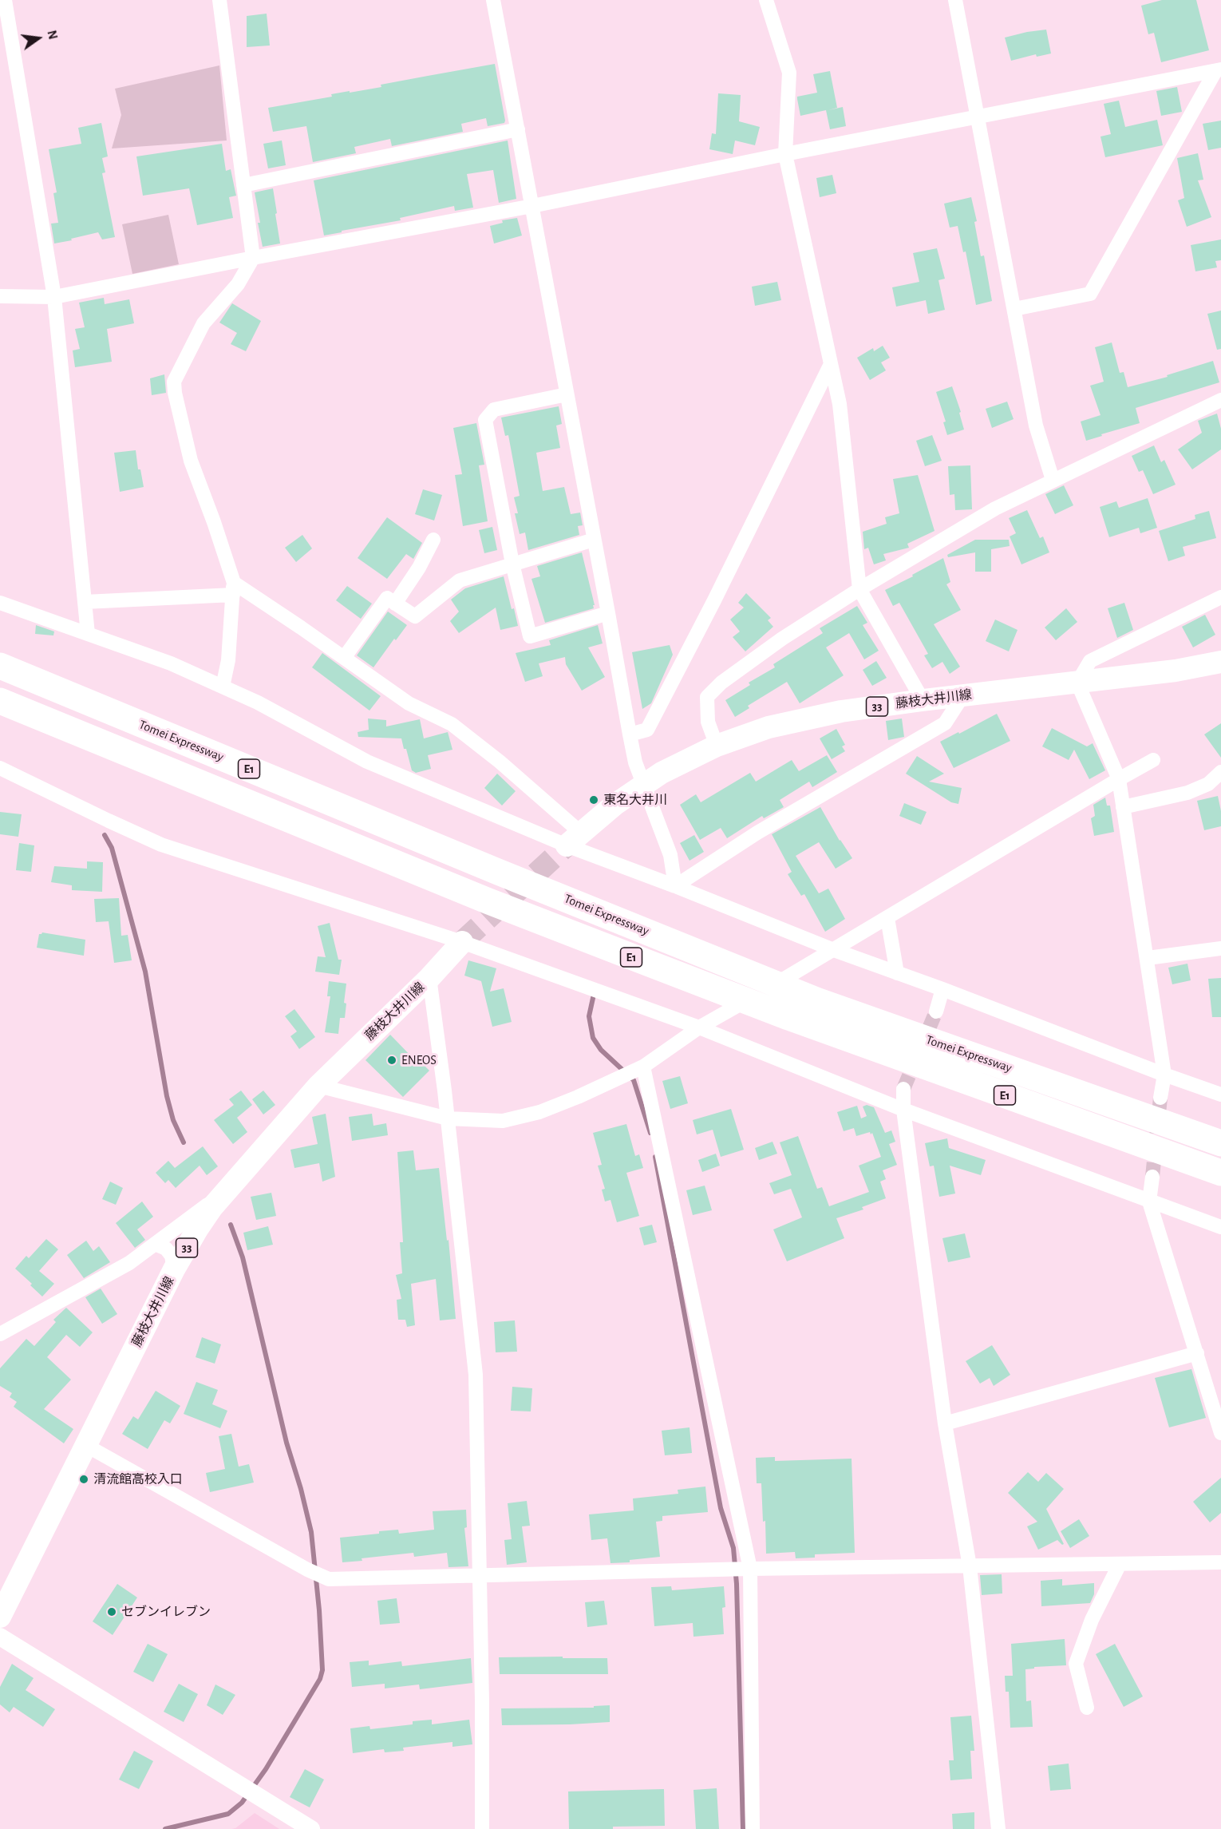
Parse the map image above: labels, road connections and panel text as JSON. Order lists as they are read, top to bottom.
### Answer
{
  "streets": {
    "highway": ["Tomei Expressway", "E1"],
    "main road": ["藤枝大井川線", "33"]
  },
  "places": [
    "東名大井川",
    "ENEOS",
    "清流館高校入口",
    "セブンイレブン"
  ],
  "north": "right"
}
